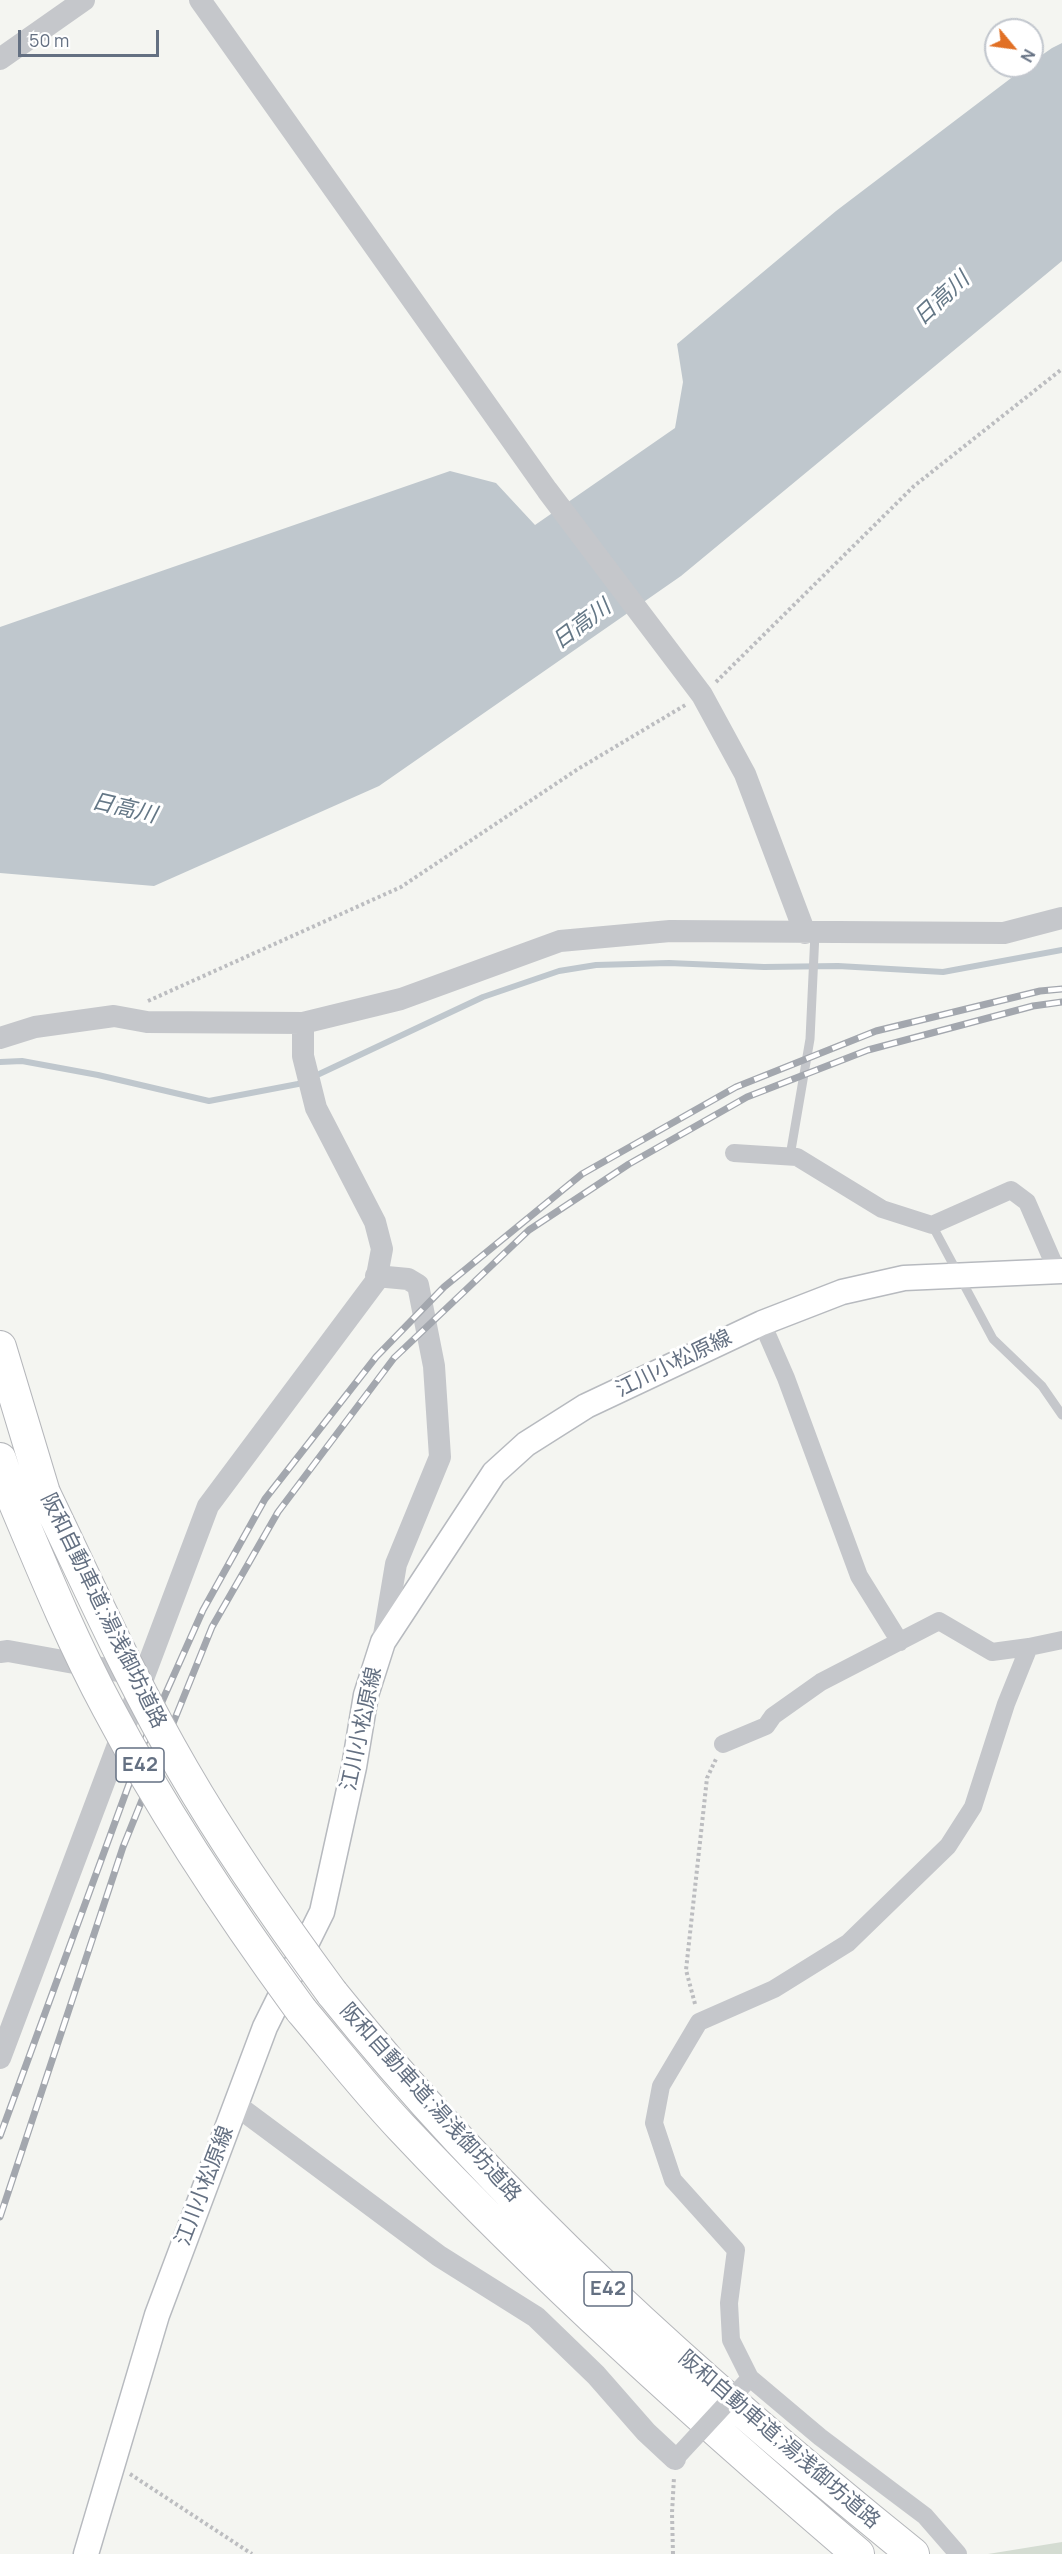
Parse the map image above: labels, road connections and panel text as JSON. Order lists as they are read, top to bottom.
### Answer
{
  "streets": {
    "highway": ["阪和自動車道;湯浅御坊道路", "E42"],
    "main road": ["江川小松原線"]
  },
  "water": ["日高川"],
  "scale_bar": "50 m",
  "north": "bottom right"
}
